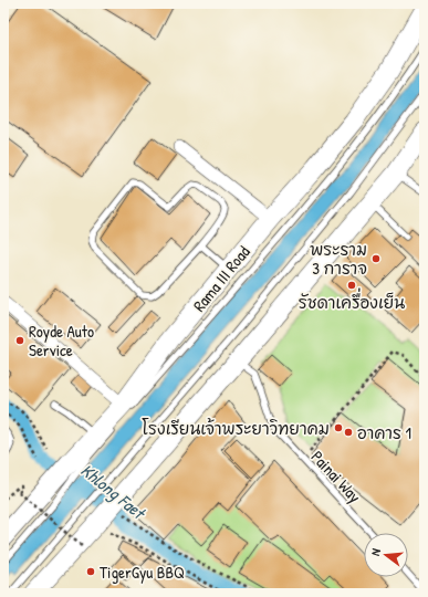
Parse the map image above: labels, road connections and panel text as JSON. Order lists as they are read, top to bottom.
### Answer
{
  "streets": {
    "main road": ["Rama III Road"],
    "lane": ["Painai Way"]
  },
  "water": ["Khlong Faet"],
  "places": [
    "พระราม 3 การาจ",
    "รัชดาเครื่องเย็น",
    "Royde Auto Service",
    "โรงเรียนเจ้าพระยาวิทยาคม",
    "อาคาร 1",
    "TigerGyu BBQ"
  ],
  "north": "left"
}
